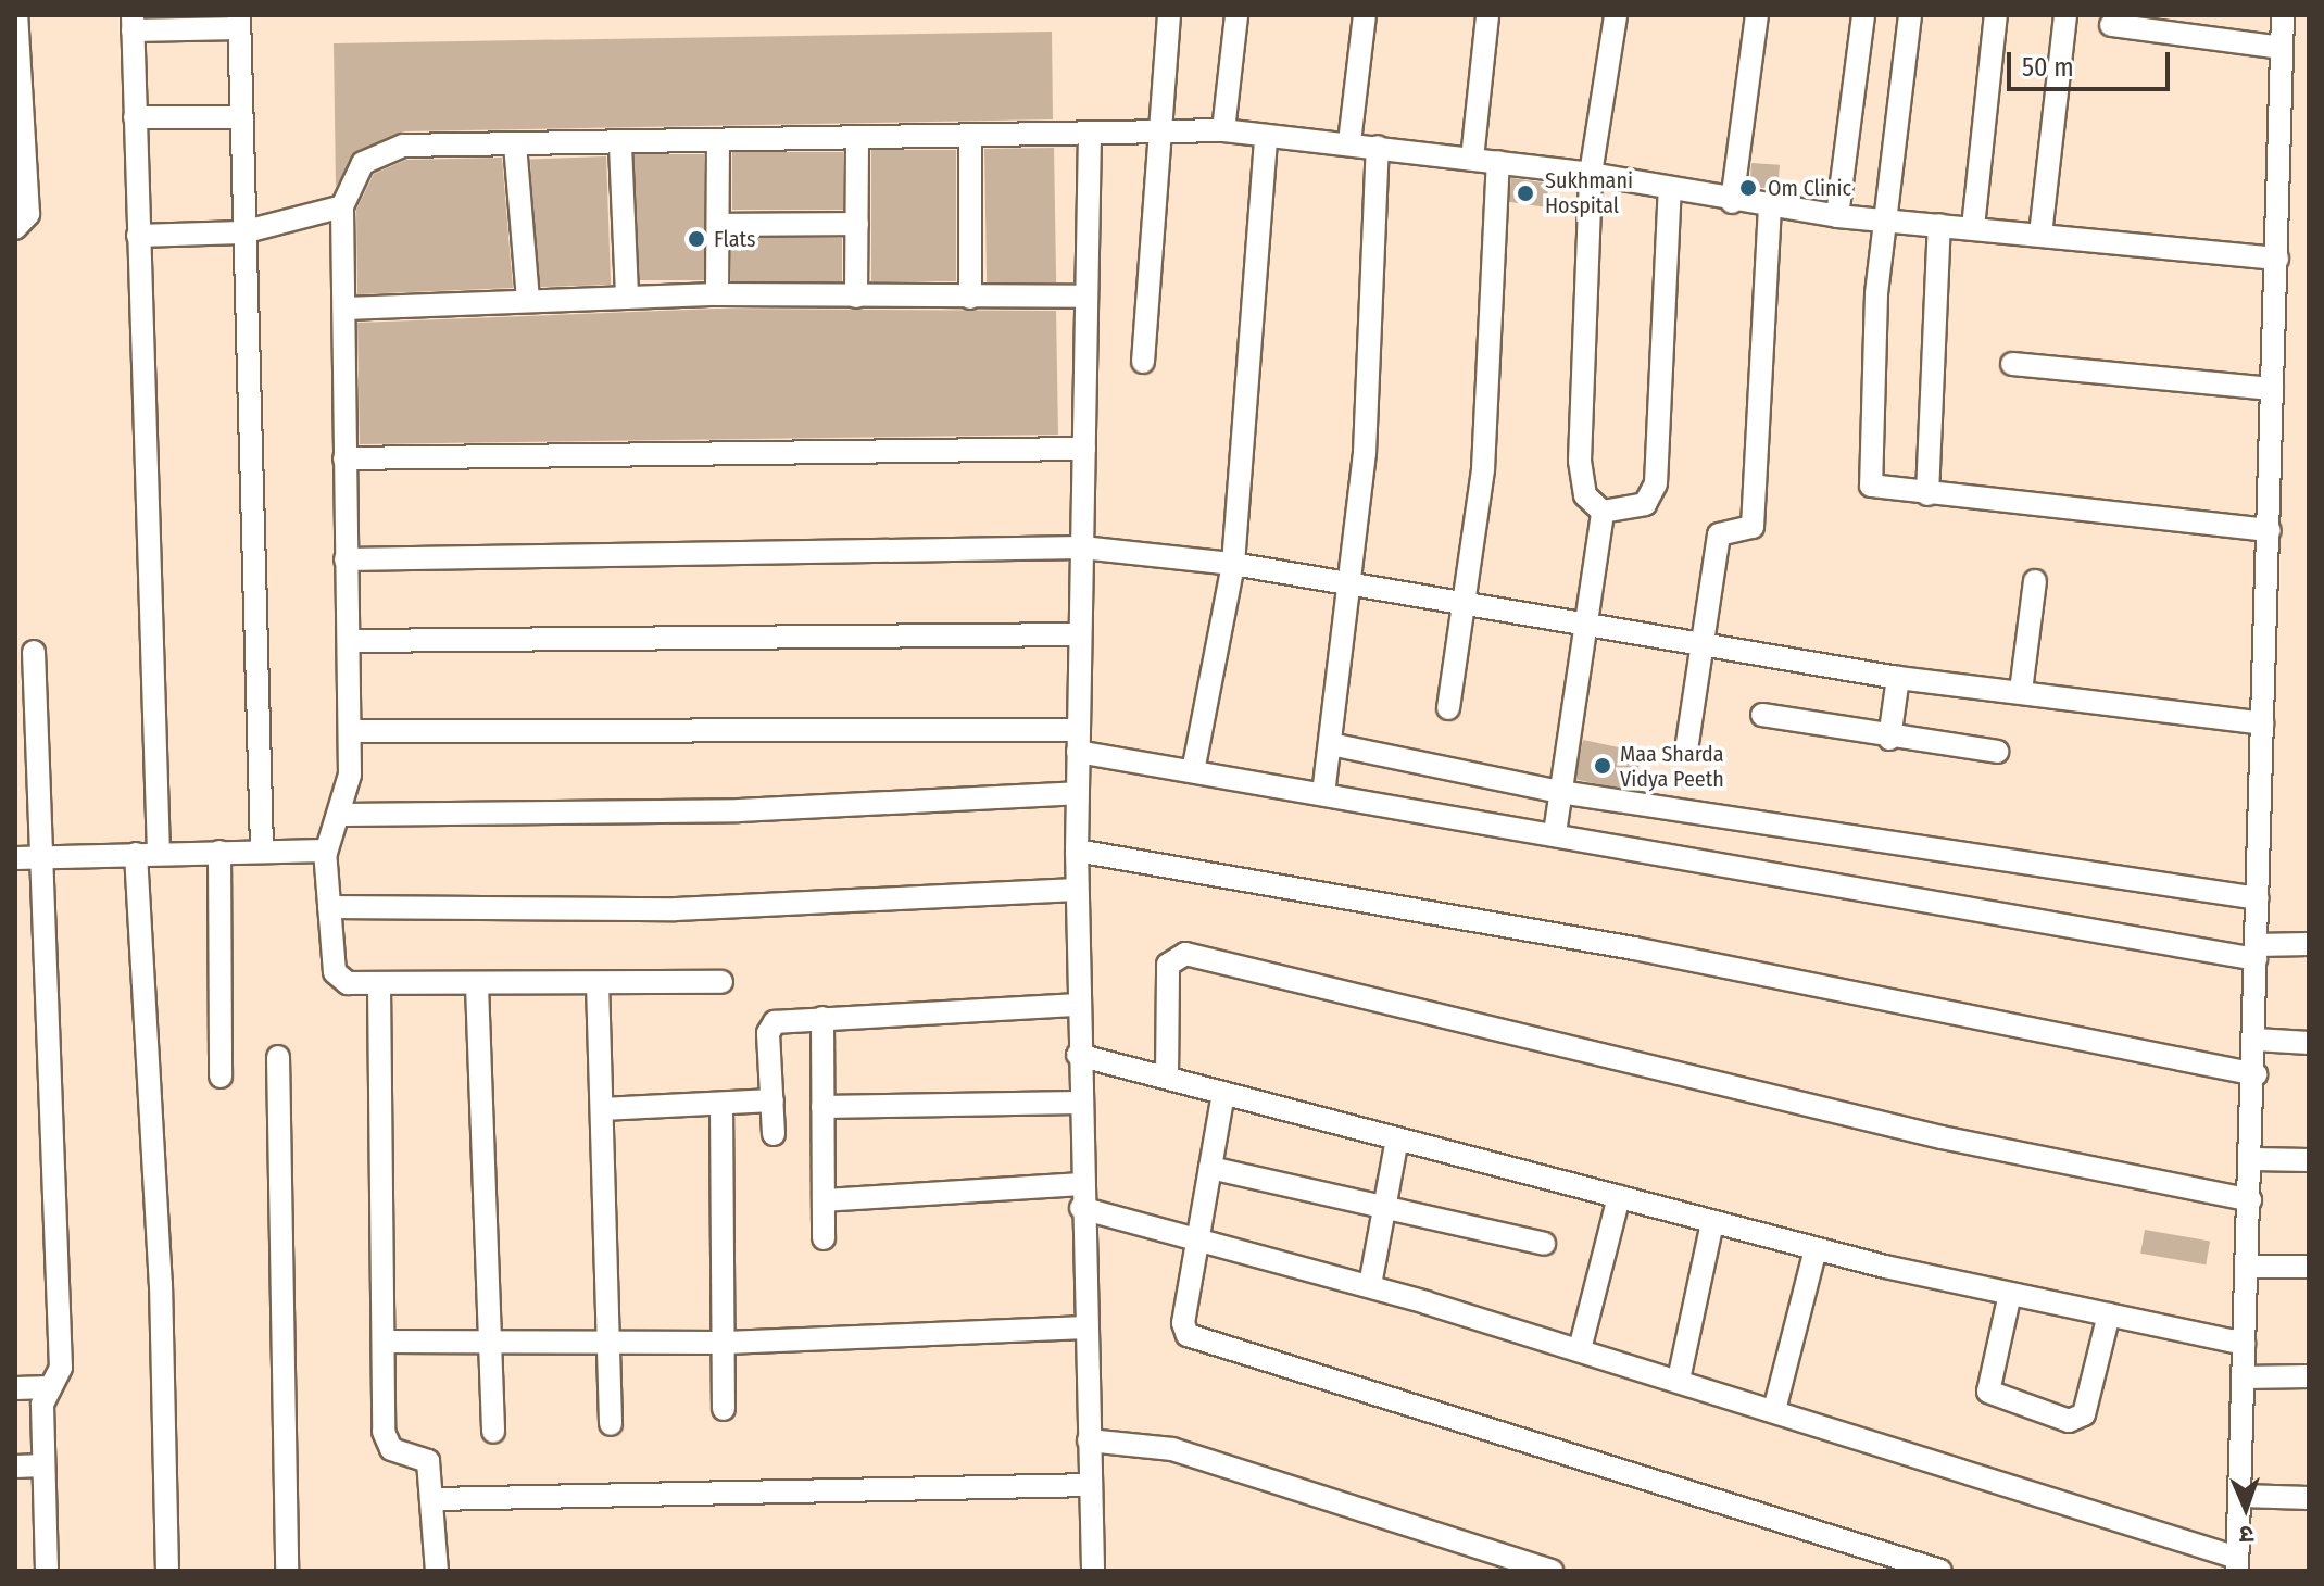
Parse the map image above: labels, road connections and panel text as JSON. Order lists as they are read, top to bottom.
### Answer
{
  "places": [
    "Om Clinic",
    "Sukhmani Hospital",
    "Flats",
    "Maa Sharda Vidya Peeth"
  ],
  "scale_bar": "50 m",
  "north": "bottom"
}
